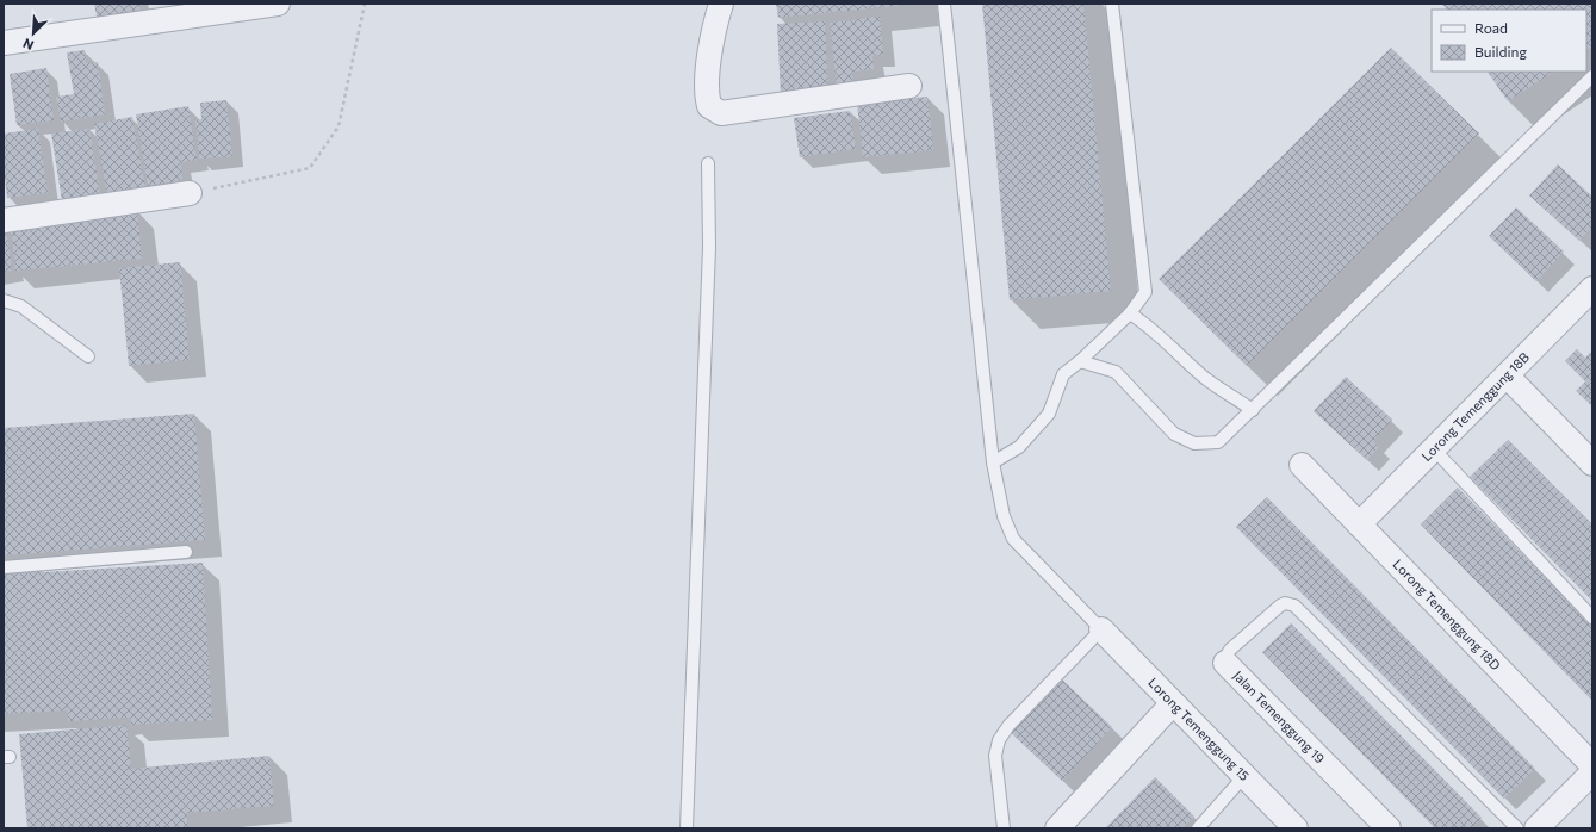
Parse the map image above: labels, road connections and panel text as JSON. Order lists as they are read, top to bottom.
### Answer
{
  "streets": {
    "street": [
      "Lorong Temenggung 18B",
      "Lorong Temenggung 18D",
      "Jalan Temenggung 19",
      "Lorong Temenggung 15"
    ]
  },
  "crossings": [
    ["Lorong Temenggung 18B", "Lorong Temenggung 18D"]
  ],
  "legend": ["Road", "Building"],
  "north": "bottom left"
}
